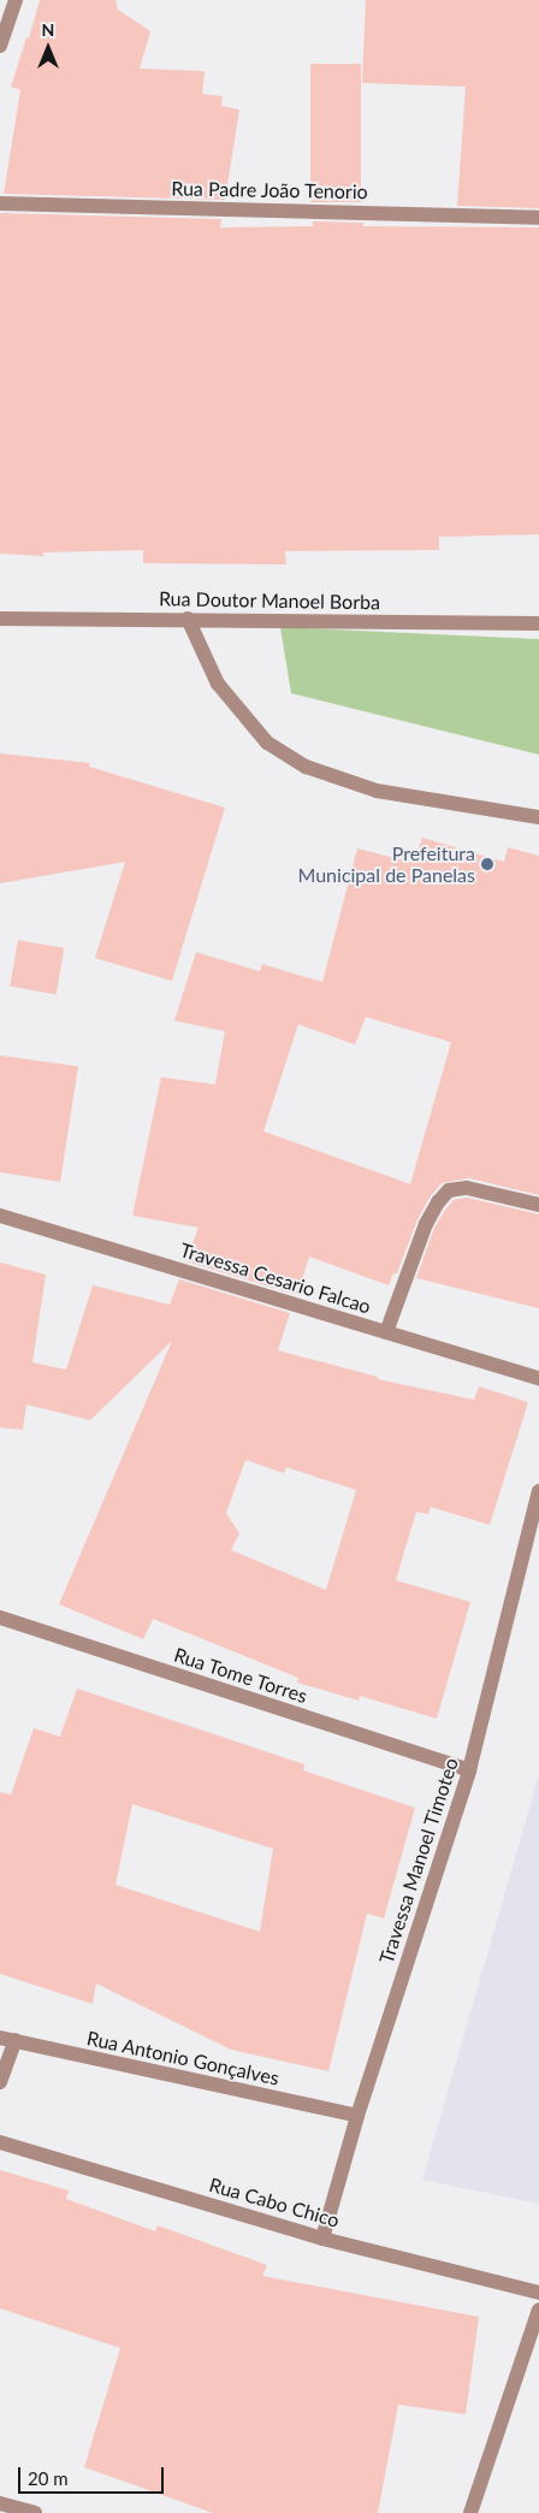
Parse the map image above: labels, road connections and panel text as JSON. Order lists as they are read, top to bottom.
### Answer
{
  "streets": {
    "street": [
      "Rua Padre João Tenorio",
      "Rua Doutor Manoel Borba",
      "Travessa Cesario Falcao",
      "Rua Tome Torres",
      "Travessa Manoel Timoteo",
      "Rua Antonio Gonçalves",
      "Rua Cabo Chico"
    ]
  },
  "crossings": [
    ["Rua Tome Torres", "Travessa Manoel Timoteo"],
    ["Travessa Manoel Timoteo", "Rua Antonio Gonçalves"],
    ["Travessa Manoel Timoteo", "Rua Cabo Chico"]
  ],
  "places": ["Prefeitura Municipal de Panelas"],
  "scale_bar": "20 m",
  "north": "top"
}
